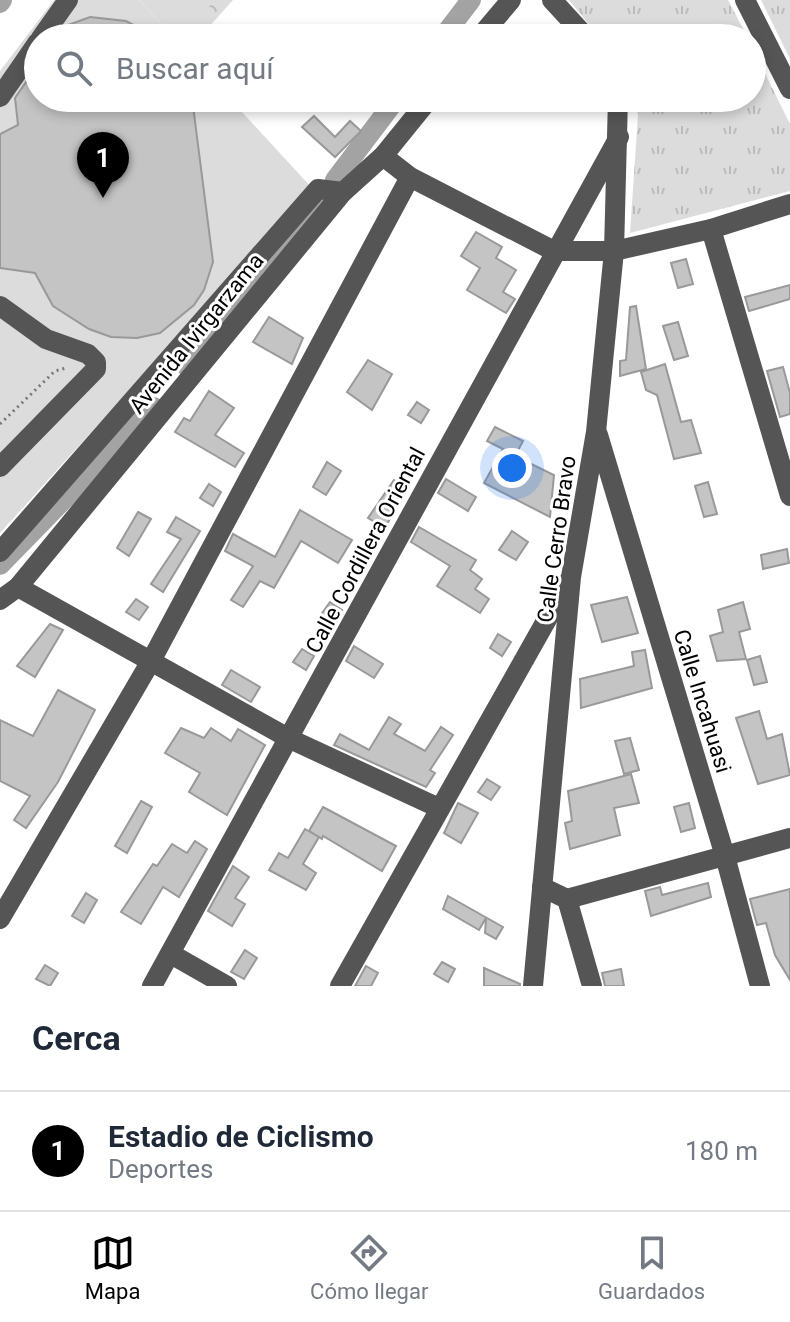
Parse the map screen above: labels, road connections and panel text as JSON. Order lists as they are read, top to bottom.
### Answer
{
  "streets": {
    "street": [
      "Avenida Ivirgarzama",
      "Calle Cerro Bravo",
      "Calle Cordillera Oriental",
      "Calle Incahuasi"
    ]
  },
  "crossings": [
    ["Calle Cerro Bravo", "Calle Cordillera Oriental"],
    ["Calle Cerro Bravo", "Calle Incahuasi"]
  ],
  "page": {
    "search": "Buscar aquí",
    "pins": "1",
    "heading": "Cerca",
    "list": [
      {
        "mark": "1",
        "name": "Estadio de Ciclismo",
        "note": "Deportes",
        "value": "180 m"
      }
    ],
    "nav": ["Mapa", "Cómo llegar", "Guardados"]
  }
}
